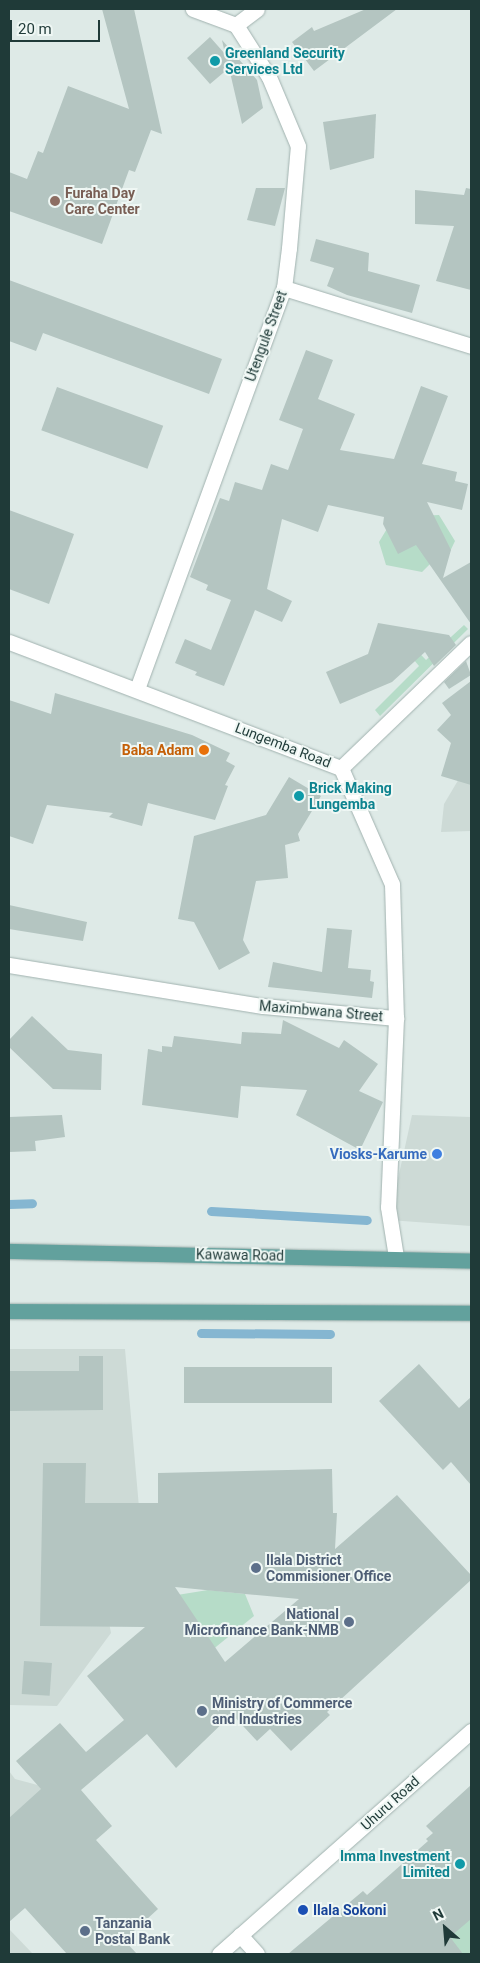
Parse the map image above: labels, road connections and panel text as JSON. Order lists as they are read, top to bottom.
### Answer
{
  "streets": {
    "main road": ["Kawawa Road"],
    "street": [
      "Utengule Street",
      "Lungemba Road",
      "Maximbwana Street",
      "Uhuru Road"
    ]
  },
  "crossings": [
    ["Utengule Street", "Lungemba Road"],
    ["Lungemba Road", "Maximbwana Street"],
    ["Maximbwana Street", "Kawawa Road"]
  ],
  "places": [
    "Greenland Security Services Ltd",
    "Furaha Day Care Center",
    "Baba Adam",
    "Brick Making Lungemba",
    "Viosks-Karume",
    "Ilala District Commisioner Office",
    "National Microfinance Bank-NMB",
    "Ministry of Commerce and Industries",
    "Imma Investment Limited",
    "Ilala Sokoni",
    "Tanzania Postal Bank"
  ],
  "scale_bar": "20 m",
  "north": "top left"
}
